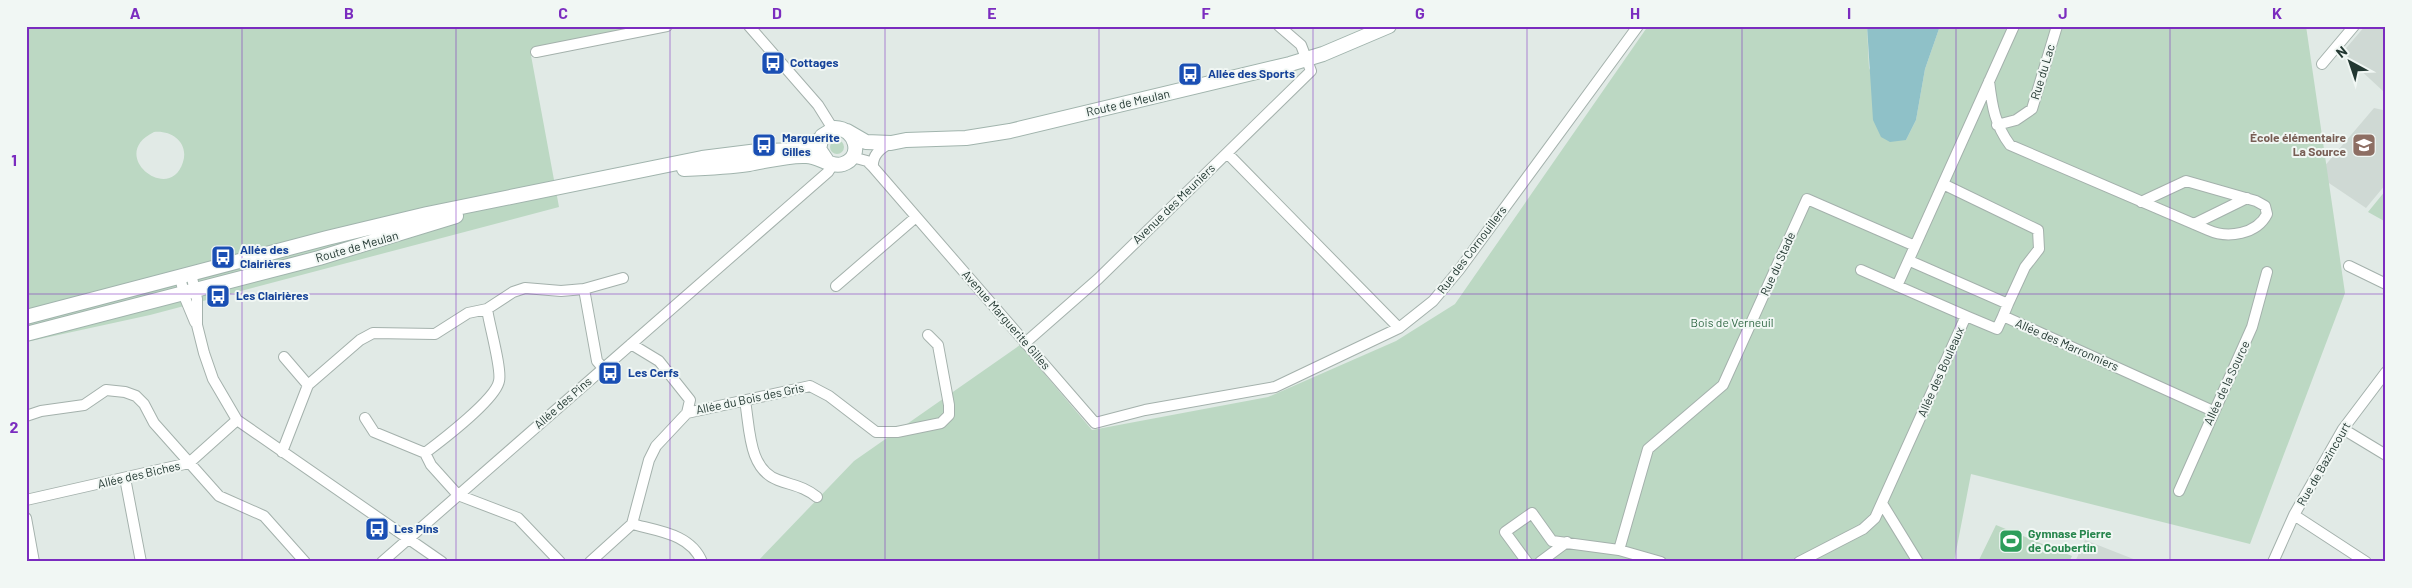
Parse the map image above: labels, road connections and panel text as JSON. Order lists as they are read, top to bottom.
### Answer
{
  "streets": {
    "main road": ["Route de Meulan"],
    "street": [
      "Rue du Lac",
      "Avenue des Meuniers",
      "Rue des Cornouillers",
      "Rue du Stade",
      "Avenue Marguerite Gilles",
      "Allée des Marronniers",
      "Allée des Bouleaux",
      "Allée de la Source",
      "Allée du Bois des Gris",
      "Allée des Pins",
      "Rue de Bazincourt",
      "Allée des Biches"
    ]
  },
  "crossings": [
    ["Route de Meulan", "Avenue des Meuniers"],
    ["Route de Meulan", "Avenue Marguerite Gilles"],
    ["Route de Meulan", "Allée des Pins"],
    ["Avenue des Meuniers", "Avenue Marguerite Gilles"],
    ["Rue des Cornouillers", "Avenue Marguerite Gilles"],
    ["Avenue Marguerite Gilles", "Allée des Pins"],
    ["Allée des Marronniers", "Allée de la Source"]
  ],
  "parks": ["Bois de Verneuil"],
  "places": {
    "bus stop": [
      "Cottages",
      "Allée des Sports",
      "Marguerite Gilles",
      "Allée des Clairières",
      "Les Clairières",
      "Les Cerfs",
      "Les Pins"
    ],
    "school or university": ["École élémentaire La Source"],
    "sports": ["Gymnase Pierre de Coubertin"]
  },
  "north": "top left",
  "grid": {
    "columns": [
      "A",
      "B",
      "C",
      "D",
      "E",
      "F",
      "G",
      "H",
      "I",
      "J",
      "K"
    ],
    "rows": ["1", "2"]
  }
}
